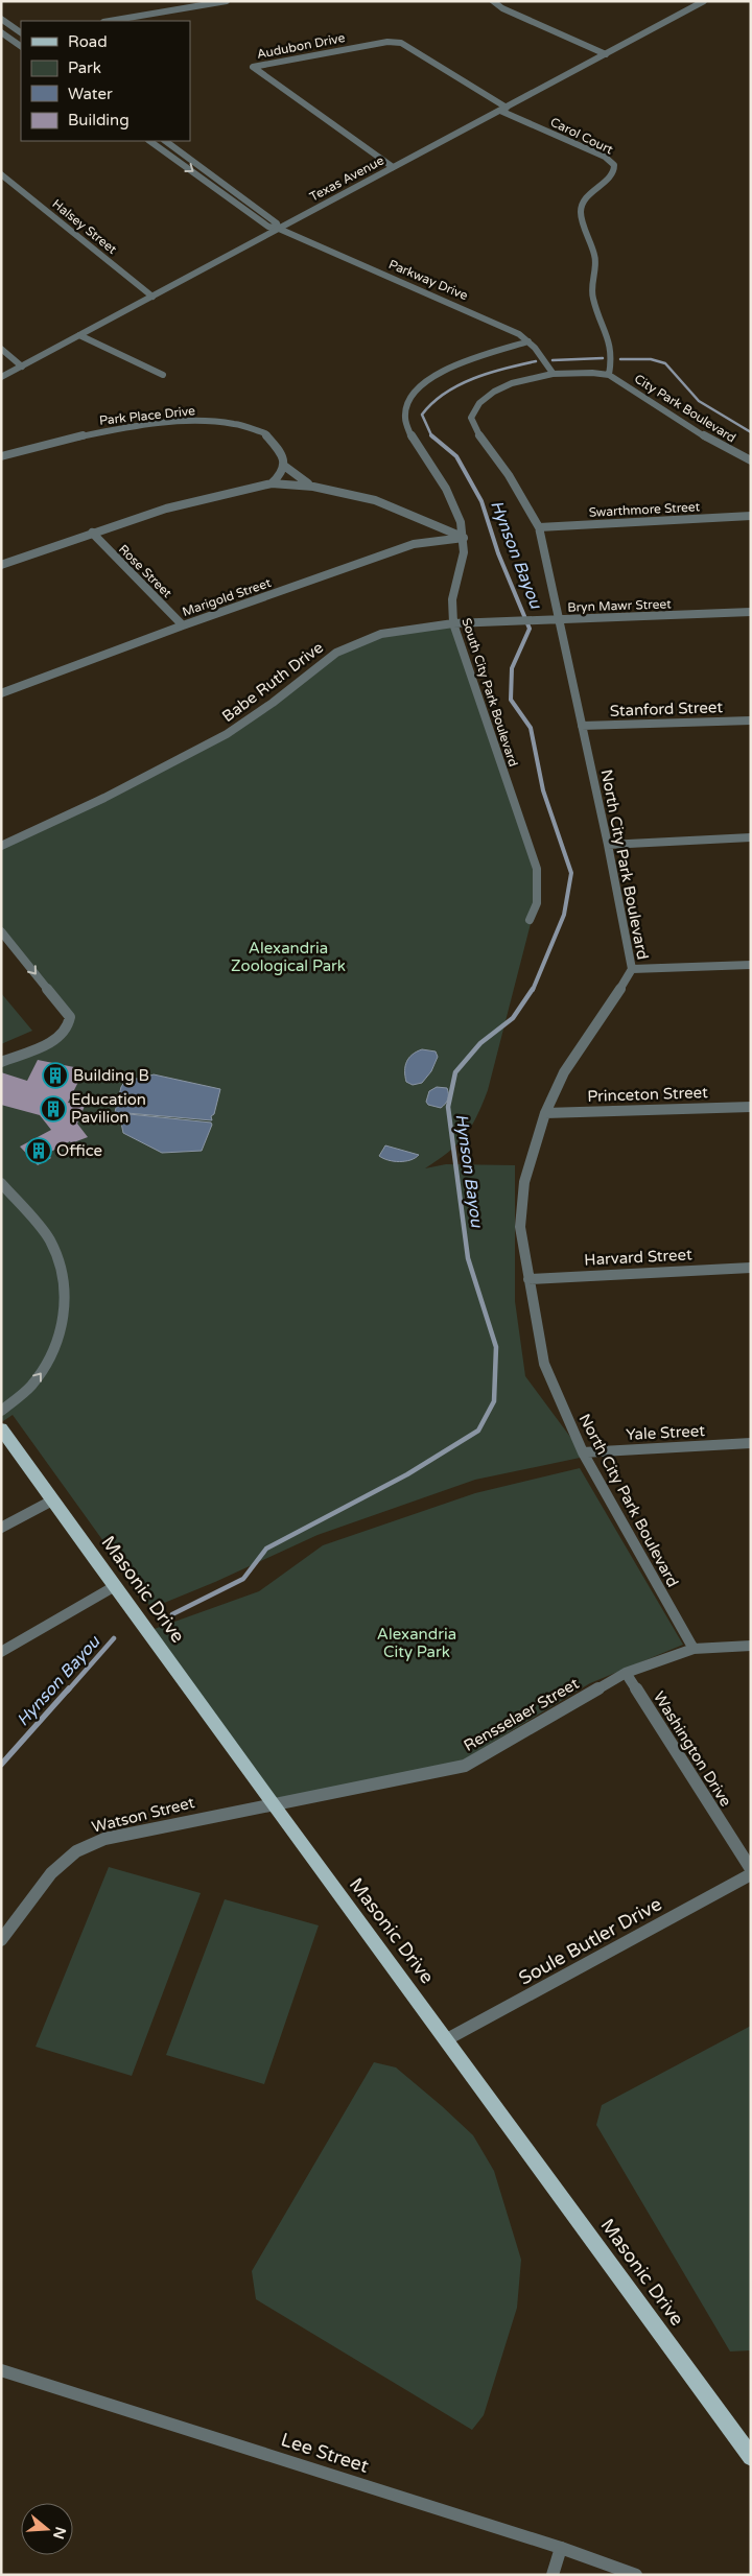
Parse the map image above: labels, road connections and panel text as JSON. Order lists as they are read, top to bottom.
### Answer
{
  "streets": {
    "main road": ["Masonic Drive"],
    "street": [
      "Audubon Drive",
      "Carol Court",
      "Texas Avenue",
      "Halsey Street",
      "Parkway Drive",
      "City Park Boulevard",
      "Park Place Drive",
      "Swarthmore Street",
      "Rose Street",
      "Marigold Street",
      "Bryn Mawr Street",
      "Babe Ruth Drive",
      "South City Park Boulevard",
      "Stanford Street",
      "North City Park Boulevard",
      "Princeton Street",
      "Harvard Street",
      "Yale Street",
      "Rensselaer Street",
      "Washington Drive",
      "Watson Street",
      "Soule Butler Drive",
      "Lee Street"
    ]
  },
  "crossings": [
    ["Audubon Drive", "Carol Court"],
    ["Audubon Drive", "Texas Avenue"],
    ["Carol Court", "Texas Avenue"],
    ["Carol Court", "City Park Boulevard"],
    ["Carol Court", "North City Park Boulevard"],
    ["Texas Avenue", "Halsey Street"],
    ["Texas Avenue", "Parkway Drive"],
    ["Parkway Drive", "South City Park Boulevard"],
    ["Parkway Drive", "North City Park Boulevard"],
    ["City Park Boulevard", "North City Park Boulevard"],
    ["Swarthmore Street", "North City Park Boulevard"],
    ["Rose Street", "Marigold Street"],
    ["Marigold Street", "South City Park Boulevard"],
    ["Bryn Mawr Street", "Babe Ruth Drive"],
    ["Bryn Mawr Street", "North City Park Boulevard"],
    ["Babe Ruth Drive", "South City Park Boulevard"],
    ["Stanford Street", "North City Park Boulevard"],
    ["North City Park Boulevard", "Princeton Street"],
    ["North City Park Boulevard", "Harvard Street"],
    ["North City Park Boulevard", "Yale Street"],
    ["North City Park Boulevard", "Rensselaer Street"],
    ["Masonic Drive", "Rensselaer Street"],
    ["Masonic Drive", "Watson Street"],
    ["Masonic Drive", "Soule Butler Drive"],
    ["Rensselaer Street", "Washington Drive"],
    ["Rensselaer Street", "Watson Street"]
  ],
  "water": ["Hynson Bayou"],
  "parks": ["Alexandria Zoological Park", "Alexandria City Park"],
  "places": {
    "building": ["Building B", "Education Pavilion", "Office"]
  },
  "legend": [
    "Road",
    "Park",
    "Water",
    "Building"
  ],
  "north": "right"
}
